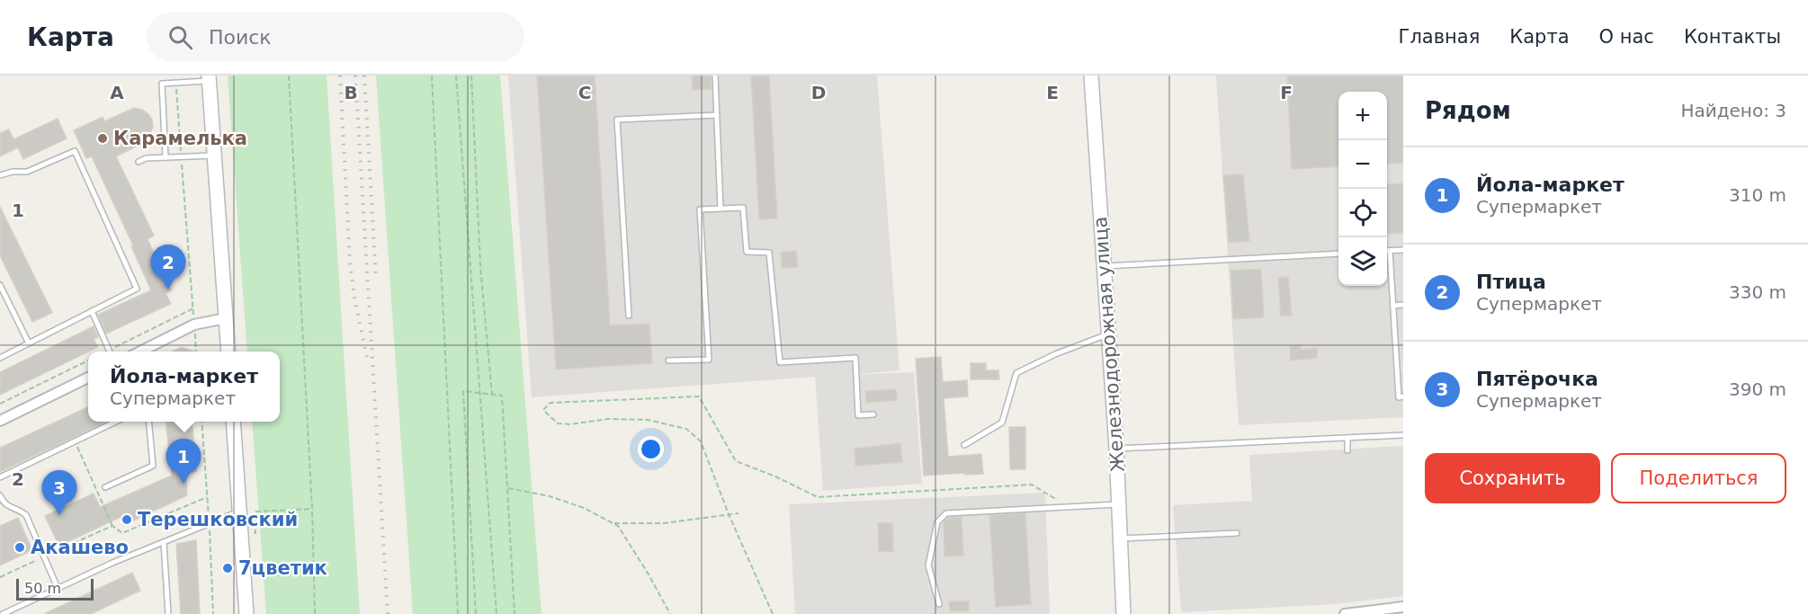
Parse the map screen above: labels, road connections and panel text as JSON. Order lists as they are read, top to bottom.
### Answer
{
  "streets": {
    "street": ["Железнодорожная улица"]
  },
  "places": [
    "Карамелька",
    "Терешковский",
    "Акашево",
    "7цветик"
  ],
  "scale_bar": "50 m",
  "page": {
    "header": "Карта",
    "search": "Поиск",
    "nav": [
      "Главная",
      "Карта",
      "О нас",
      "Контакты"
    ],
    "heading": ["Рядом", "Найдено: 3"],
    "map_buttons": ["+", "−"],
    "list": [
      {
        "mark": "1",
        "name": "Йола-маркет",
        "note": "Супермаркет",
        "value": "310 m"
      },
      {
        "mark": "2",
        "name": "Птица",
        "note": "Супермаркет",
        "value": "330 m"
      },
      {
        "mark": "3",
        "name": "Пятёрочка",
        "note": "Супермаркет",
        "value": "390 m"
      }
    ],
    "pins": ["2", "1", "3"],
    "popup": ["Йола-маркет", "Супермаркет"],
    "buttons": ["Сохранить", "Поделиться"],
    "scale": "50 m"
  },
  "grid": {
    "columns": [
      "A",
      "B",
      "C",
      "D",
      "E",
      "F"
    ],
    "rows": ["1", "2"]
  }
}
